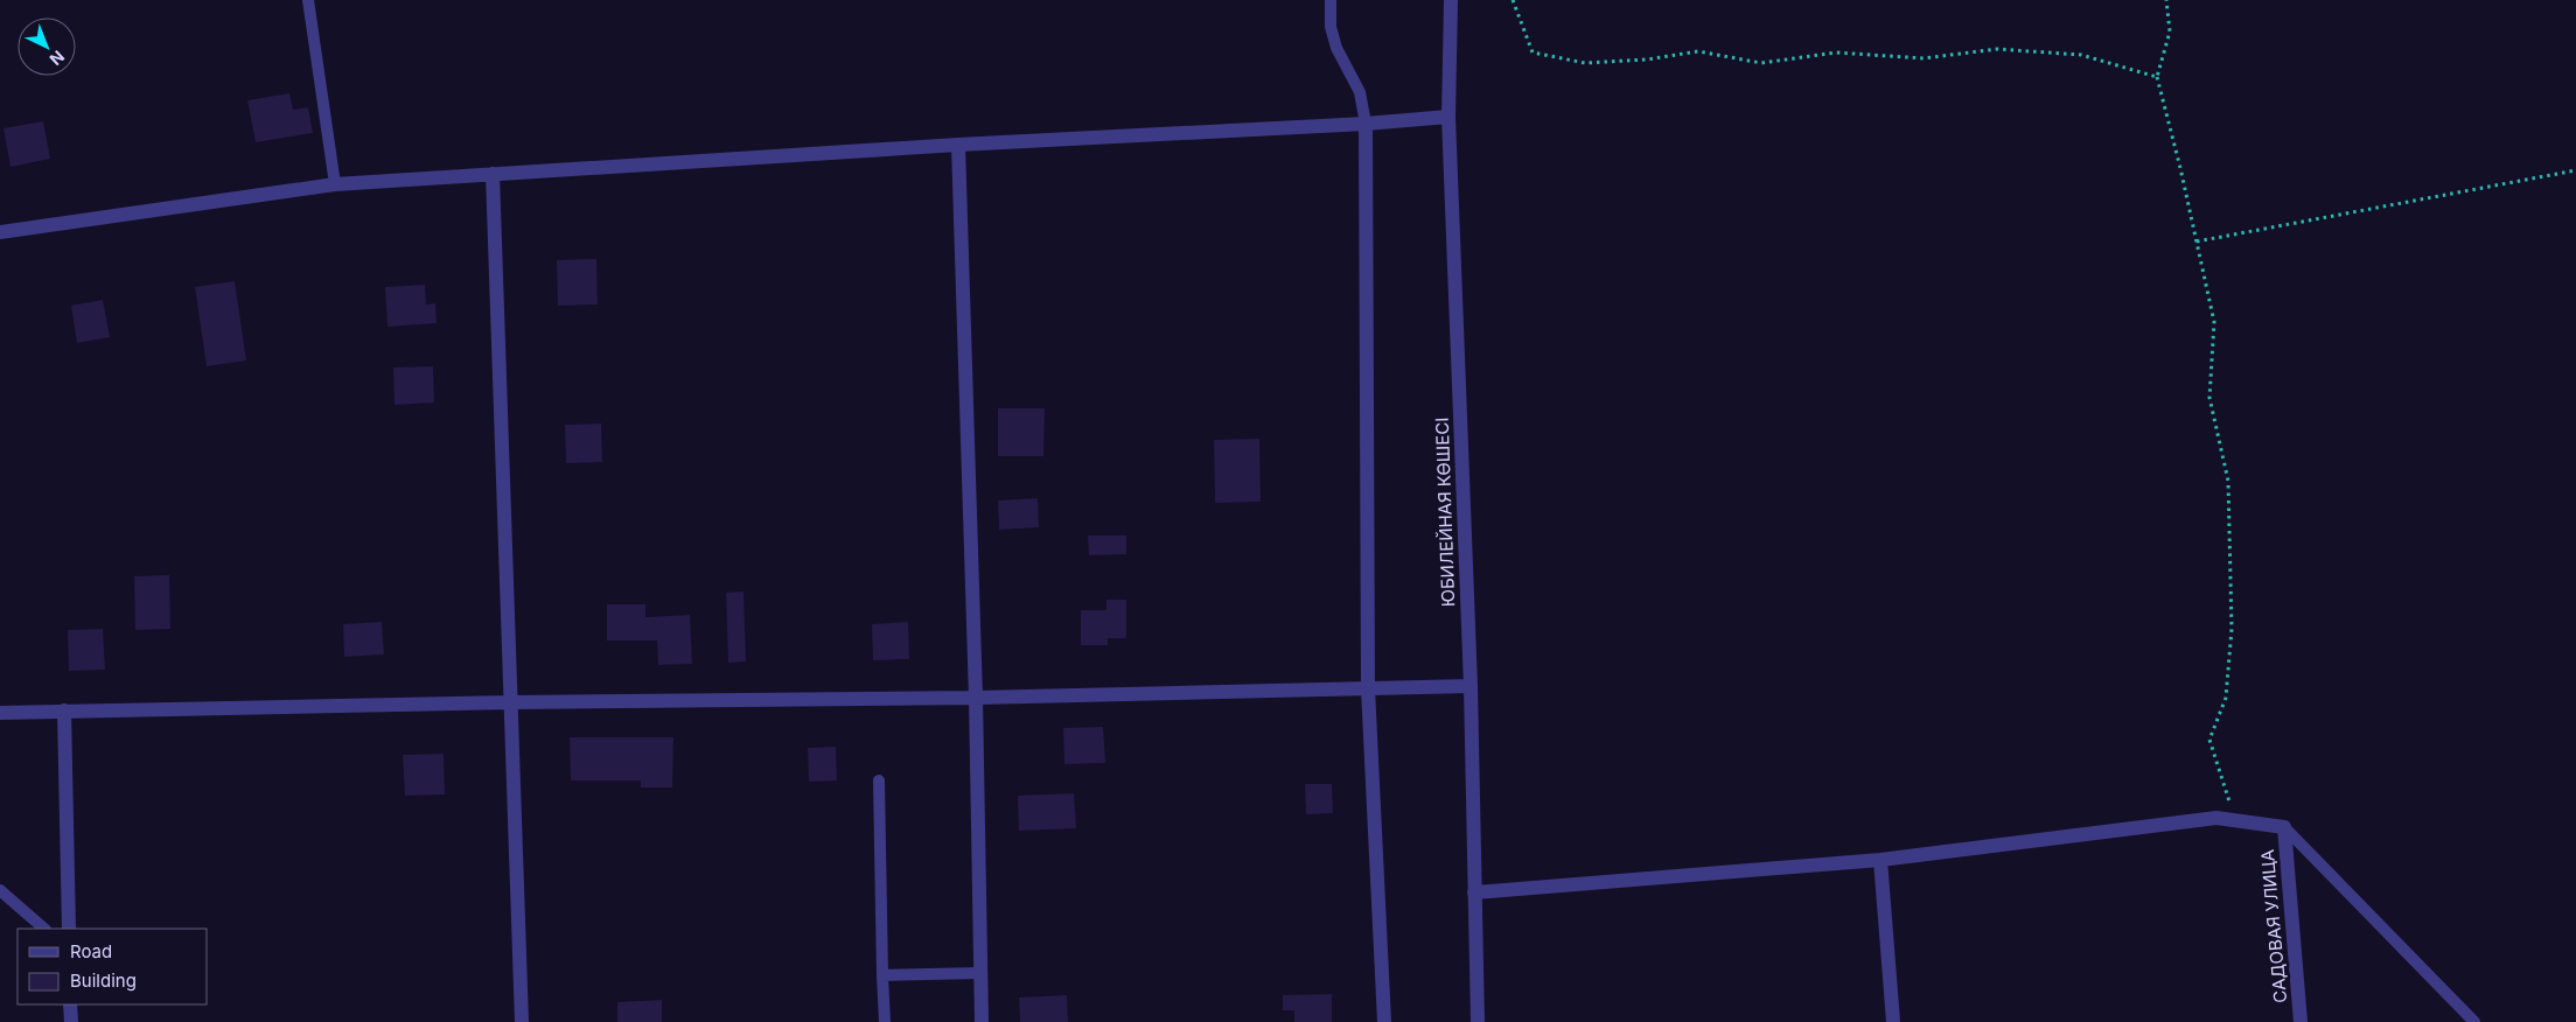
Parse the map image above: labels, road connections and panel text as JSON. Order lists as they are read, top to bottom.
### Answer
{
  "streets": {
    "street": ["ЮБИЛЕЙНАЯ КӨШЕСІ", "САДОВАЯ УЛИЦА"]
  },
  "legend": ["Road", "Building"],
  "north": "bottom right"
}
